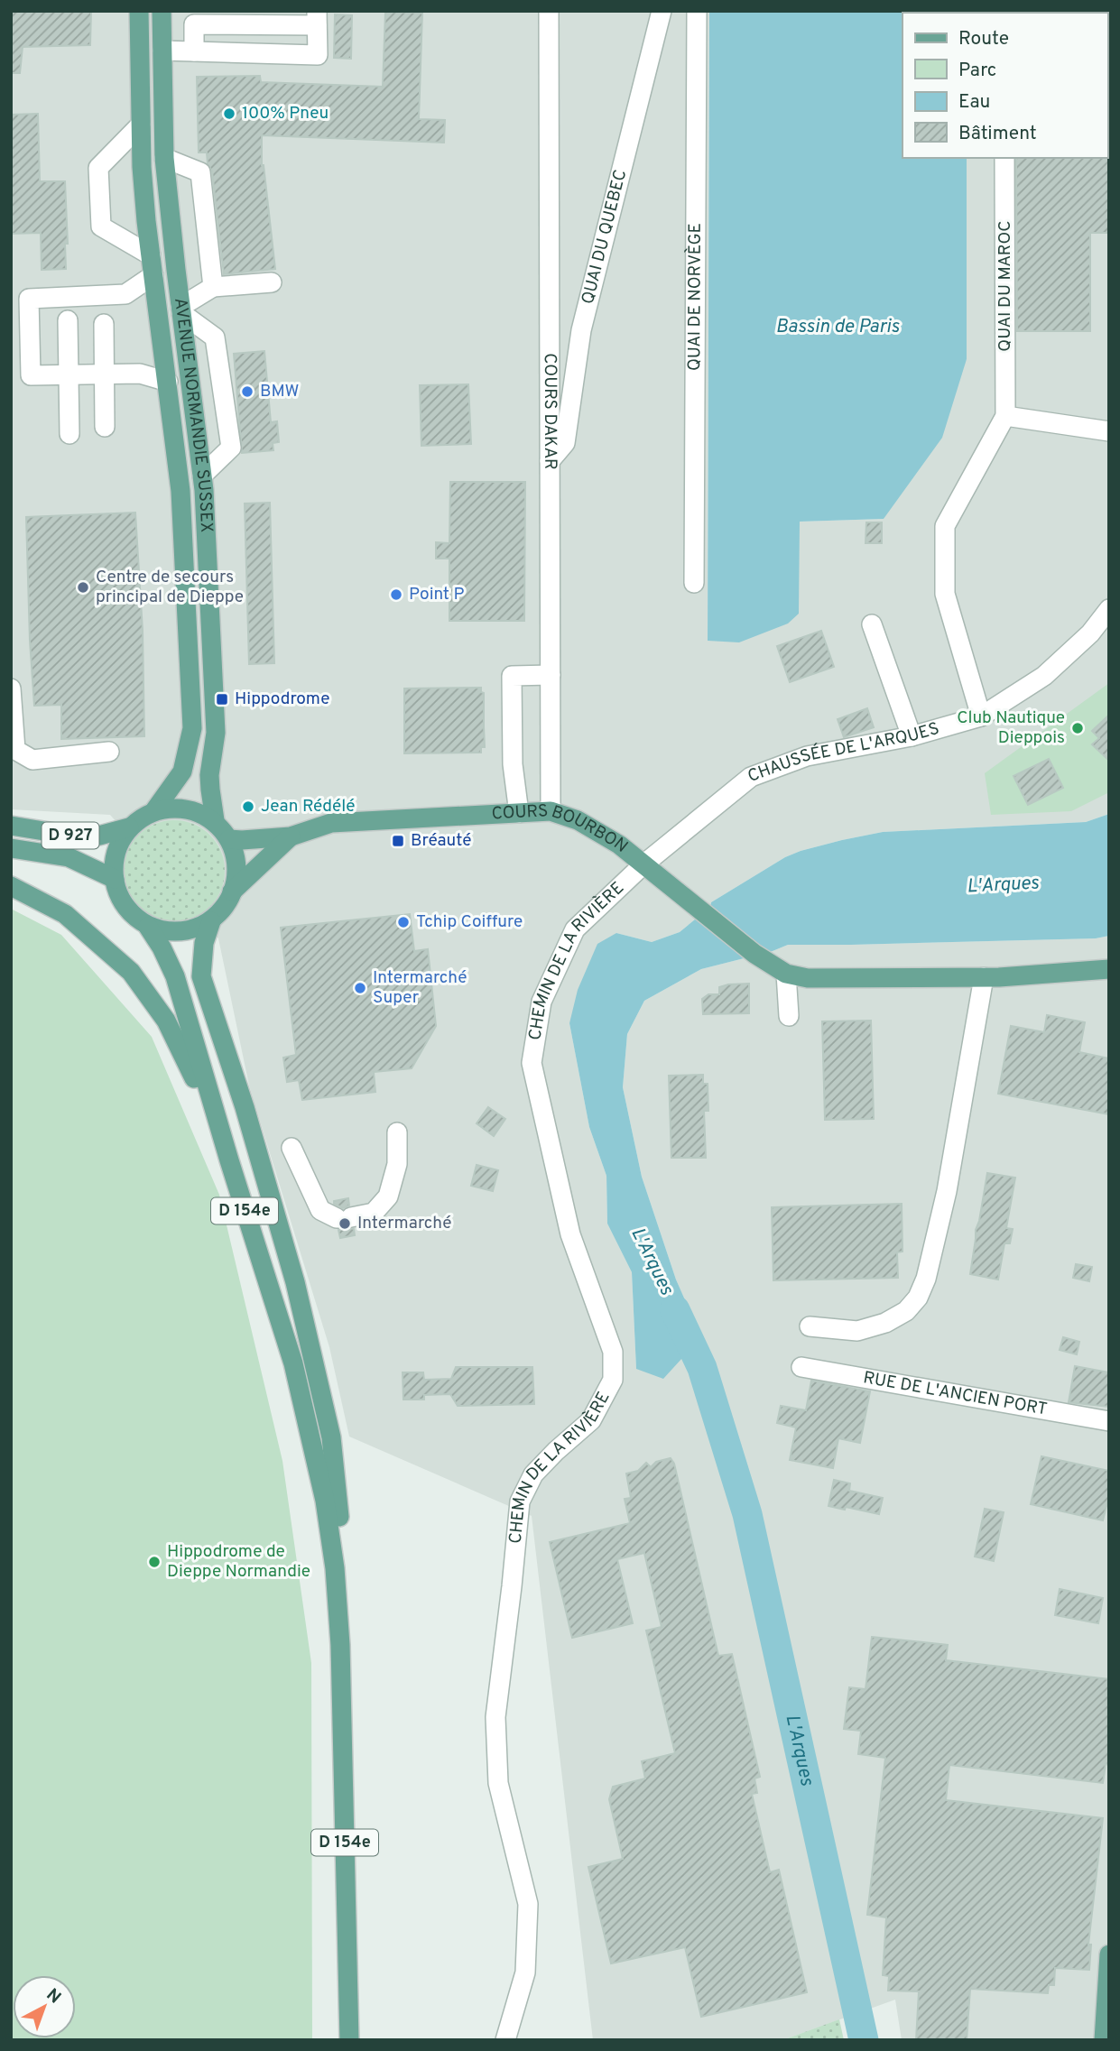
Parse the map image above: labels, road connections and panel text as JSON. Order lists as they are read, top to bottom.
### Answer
{
  "streets": {
    "main road": [
      "AVENUE NORMANDIE SUSSEX",
      "COURS BOURBON",
      "D 927",
      "D 154e"
    ],
    "street": [
      "QUAI DU QUEBEC",
      "QUAI DU MAROC",
      "QUAI DE NORVÈGE",
      "COURS DAKAR",
      "CHAUSSÉE DE L'ARQUES",
      "CHEMIN DE LA RIVIÈRE",
      "RUE DE L'ANCIEN PORT"
    ]
  },
  "crossings": [
    ["QUAI DU QUEBEC", "COURS DAKAR"],
    ["QUAI DU MAROC", "CHAUSSÉE DE L'ARQUES"],
    ["COURS DAKAR", "COURS BOURBON"],
    ["AVENUE NORMANDIE SUSSEX", "COURS BOURBON"],
    ["AVENUE NORMANDIE SUSSEX", "D 927"],
    ["AVENUE NORMANDIE SUSSEX", "D 154e"],
    ["CHAUSSÉE DE L'ARQUES", "COURS BOURBON"],
    ["CHAUSSÉE DE L'ARQUES", "CHEMIN DE LA RIVIÈRE"],
    ["COURS BOURBON", "D 927"],
    ["COURS BOURBON", "CHEMIN DE LA RIVIÈRE"],
    ["COURS BOURBON", "D 154e"],
    ["D 927", "D 154e"]
  ],
  "water": ["Bassin de Paris", "L'Arques"],
  "places": {
    "other": [
      "100% Pneu",
      "BMW",
      "Centre de secours principal de Dieppe",
      "Point P",
      "Club Nautique Dieppois",
      "Jean Rédélé",
      "Tchip Coiffure",
      "Intermarché Super",
      "Intermarché",
      "Hippodrome de Dieppe Normandie"
    ],
    "transit": ["Hippodrome", "Bréauté"]
  },
  "legend": [
    "Route",
    "Parc",
    "Eau",
    "Bâtiment"
  ],
  "north": "top right"
}
